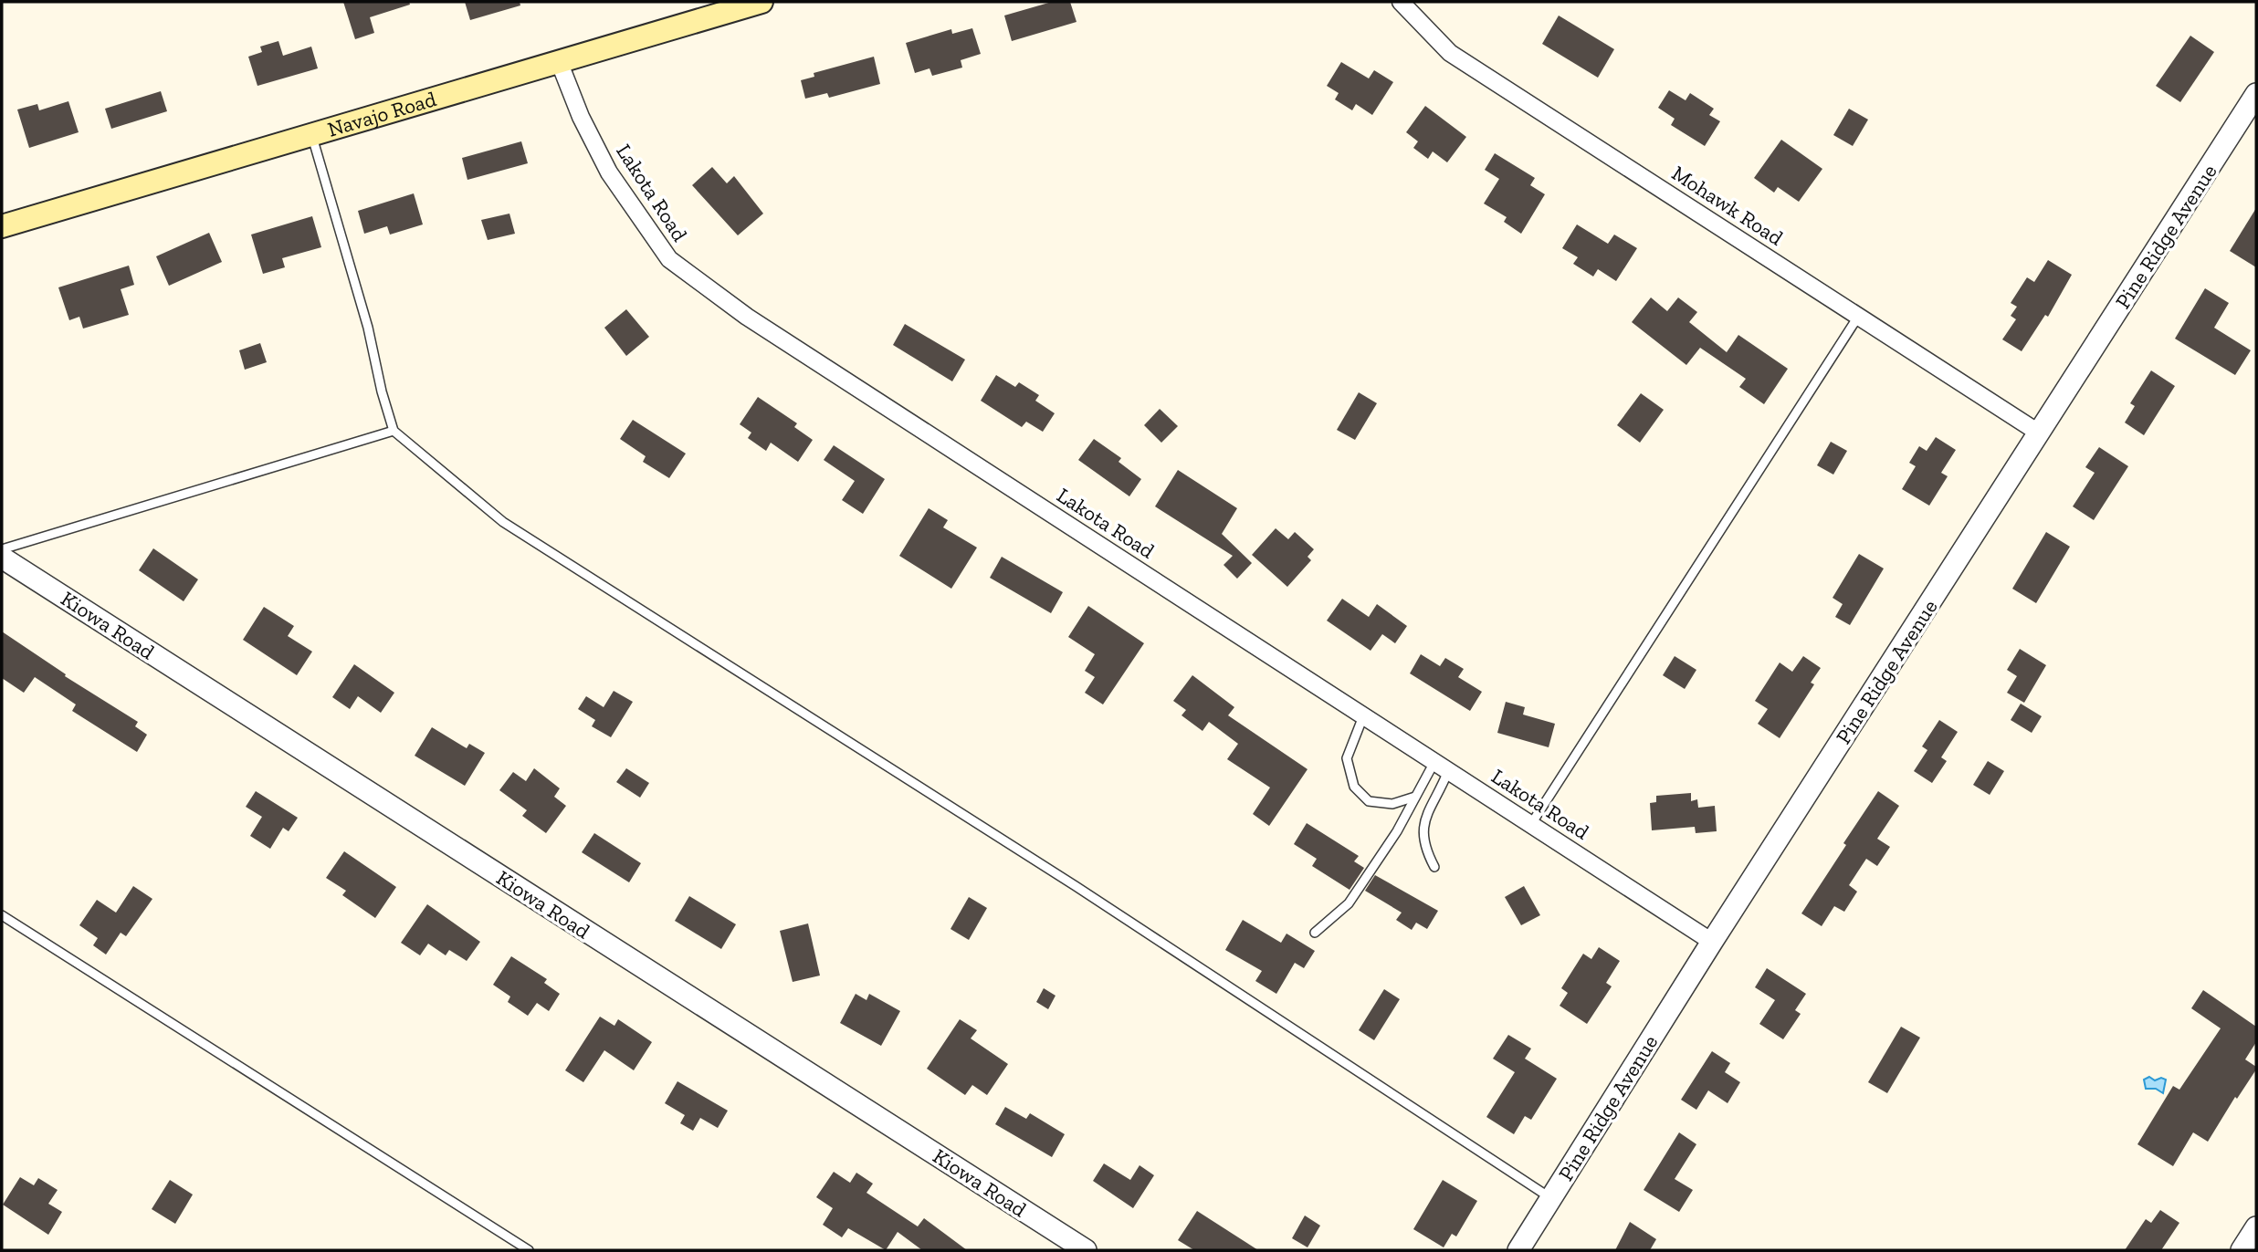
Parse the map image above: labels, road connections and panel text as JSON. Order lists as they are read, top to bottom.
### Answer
{
  "streets": {
    "main road": ["Navajo Road"],
    "street": [
      "Lakota Road",
      "Mohawk Road",
      "Pine Ridge Avenue",
      "Kiowa Road"
    ]
  },
  "crossings": [
    ["Navajo Road", "Lakota Road"],
    ["Lakota Road", "Pine Ridge Avenue"],
    ["Mohawk Road", "Pine Ridge Avenue"]
  ]
}
